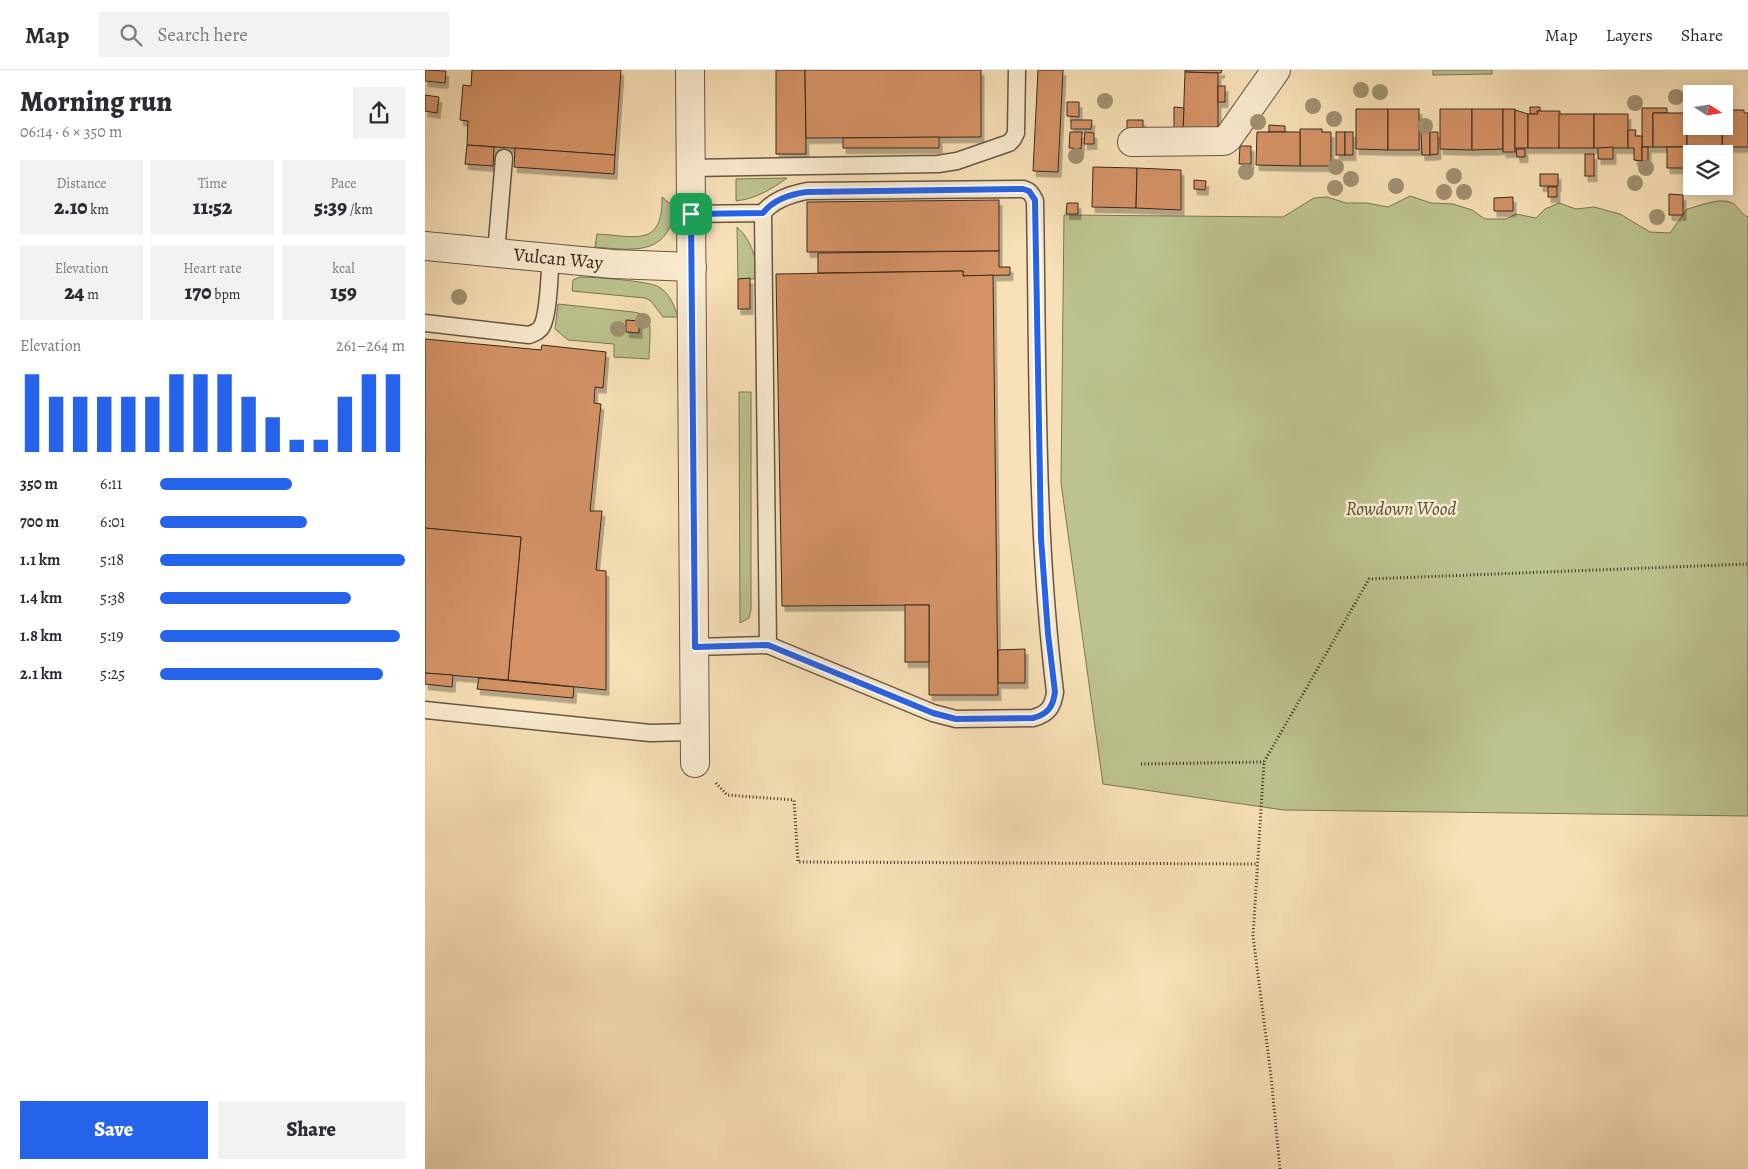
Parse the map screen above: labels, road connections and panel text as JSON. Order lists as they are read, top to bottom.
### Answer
{
  "streets": {
    "street": ["Vulcan Way"]
  },
  "parks": ["Rowdown Wood"],
  "north": "right",
  "page": {
    "header": "Map",
    "search": "Search here",
    "nav": ["Map", "Layers", "Share"],
    "heading": ["Morning run", "06:14 · 6 × 350 m"],
    "stats": [
      ["Distance", "2.10 km"],
      ["Time", "11:52"],
      ["Pace", "5:39 /km"],
      ["Elevation", "24 m"],
      ["Heart rate", "170 bpm"],
      ["kcal", "159"]
    ],
    "chart": ["Elevation", "261–264 m"],
    "list": [
      {
        "name": "350 m",
        "note": "6:11"
      },
      {
        "name": "700 m",
        "note": "6:01"
      },
      {
        "name": "1.1 km",
        "note": "5:18"
      },
      {
        "name": "1.4 km",
        "note": "5:38"
      },
      {
        "name": "1.8 km",
        "note": "5:19"
      },
      {
        "name": "2.1 km",
        "note": "5:25"
      }
    ],
    "buttons": ["Save", "Share"]
  }
}
